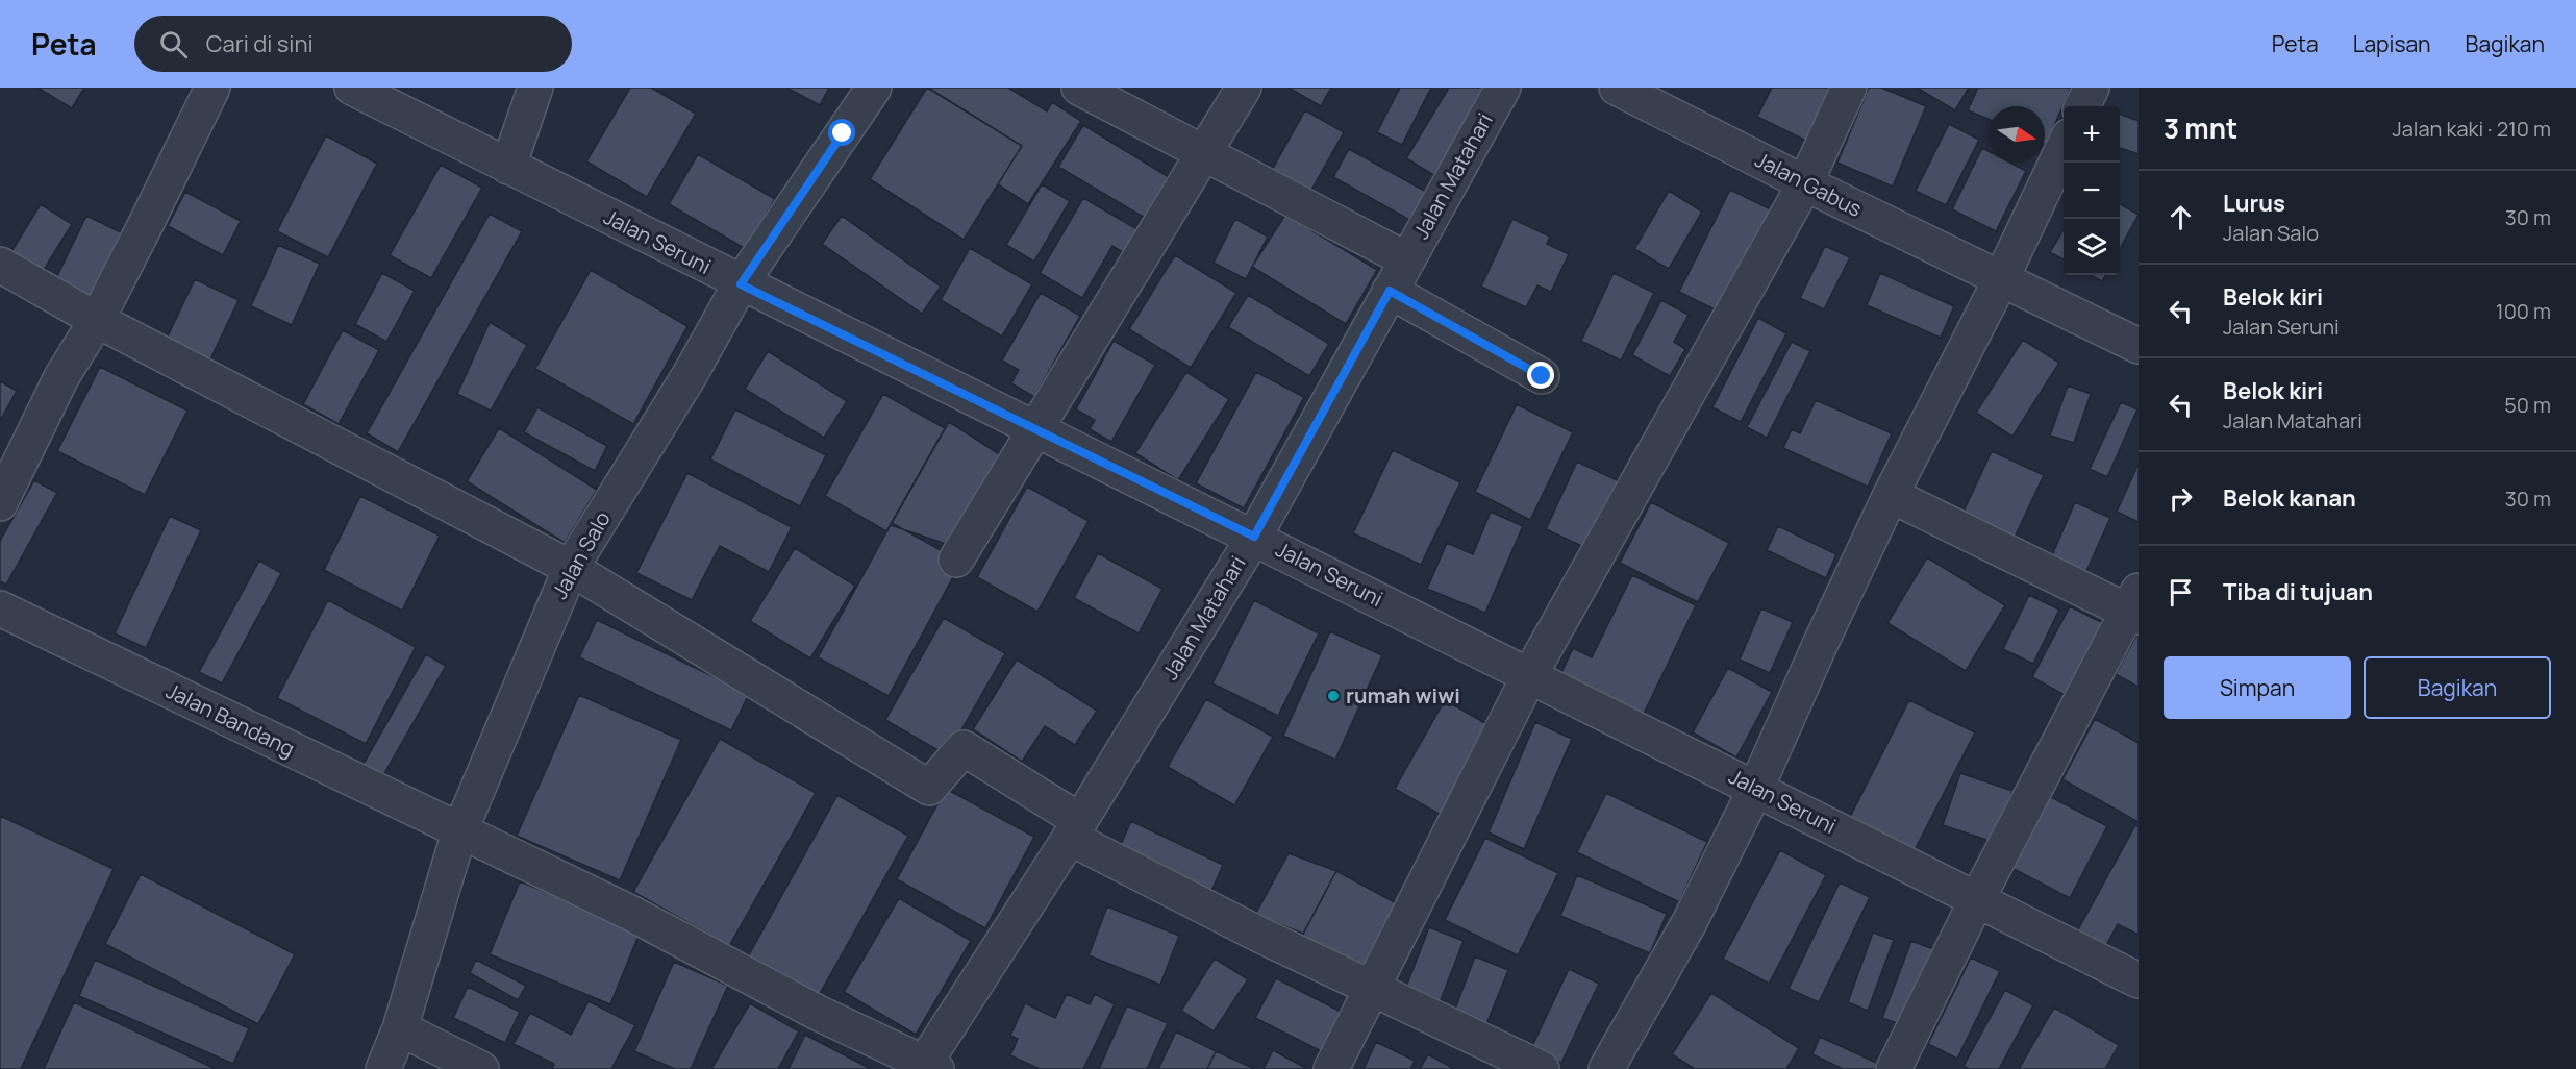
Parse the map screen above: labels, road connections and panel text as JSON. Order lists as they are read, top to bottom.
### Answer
{
  "streets": {
    "street": [
      "Jalan Matahari",
      "Jalan Gabus",
      "Jalan Seruni",
      "Jalan Salo",
      "Jalan Bandang"
    ]
  },
  "crossings": [
    ["Jalan Matahari", "Jalan Seruni"],
    ["Jalan Matahari", "Jalan Bandang"],
    ["Jalan Seruni", "Jalan Salo"],
    ["Jalan Salo", "Jalan Bandang"]
  ],
  "places": ["rumah wiwi"],
  "north": "right",
  "page": {
    "header": "Peta",
    "search": "Cari di sini",
    "nav": ["Peta", "Lapisan", "Bagikan"],
    "heading": ["3 mnt", "Jalan kaki · 210 m"],
    "map_buttons": ["+", "−"],
    "list": [
      ["Lurus", "Jalan Salo", "30 m"],
      ["Belok kiri", "Jalan Seruni", "100 m"],
      ["Belok kiri", "Jalan Matahari", "50 m"],
      ["Belok kanan", "30 m"],
      "Tiba di tujuan"
    ],
    "buttons": ["Simpan", "Bagikan"]
  }
}
